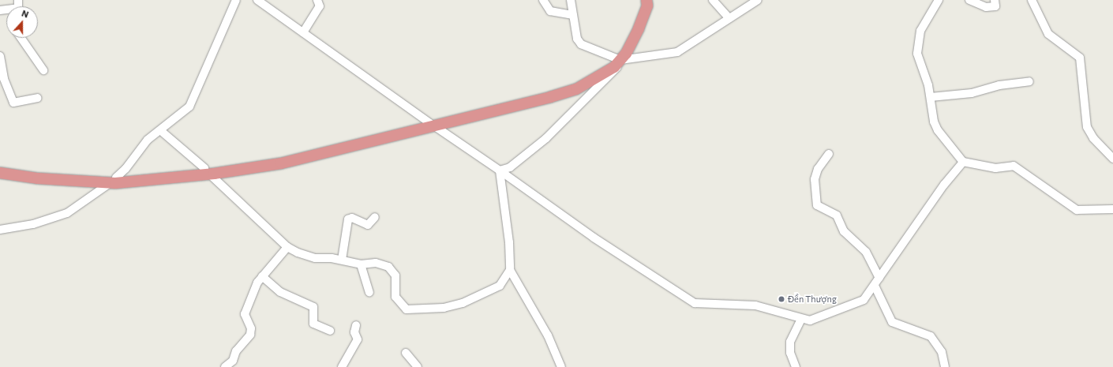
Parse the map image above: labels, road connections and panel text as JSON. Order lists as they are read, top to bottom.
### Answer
{
  "places": ["Đền Thượng"],
  "north": "top"
}
